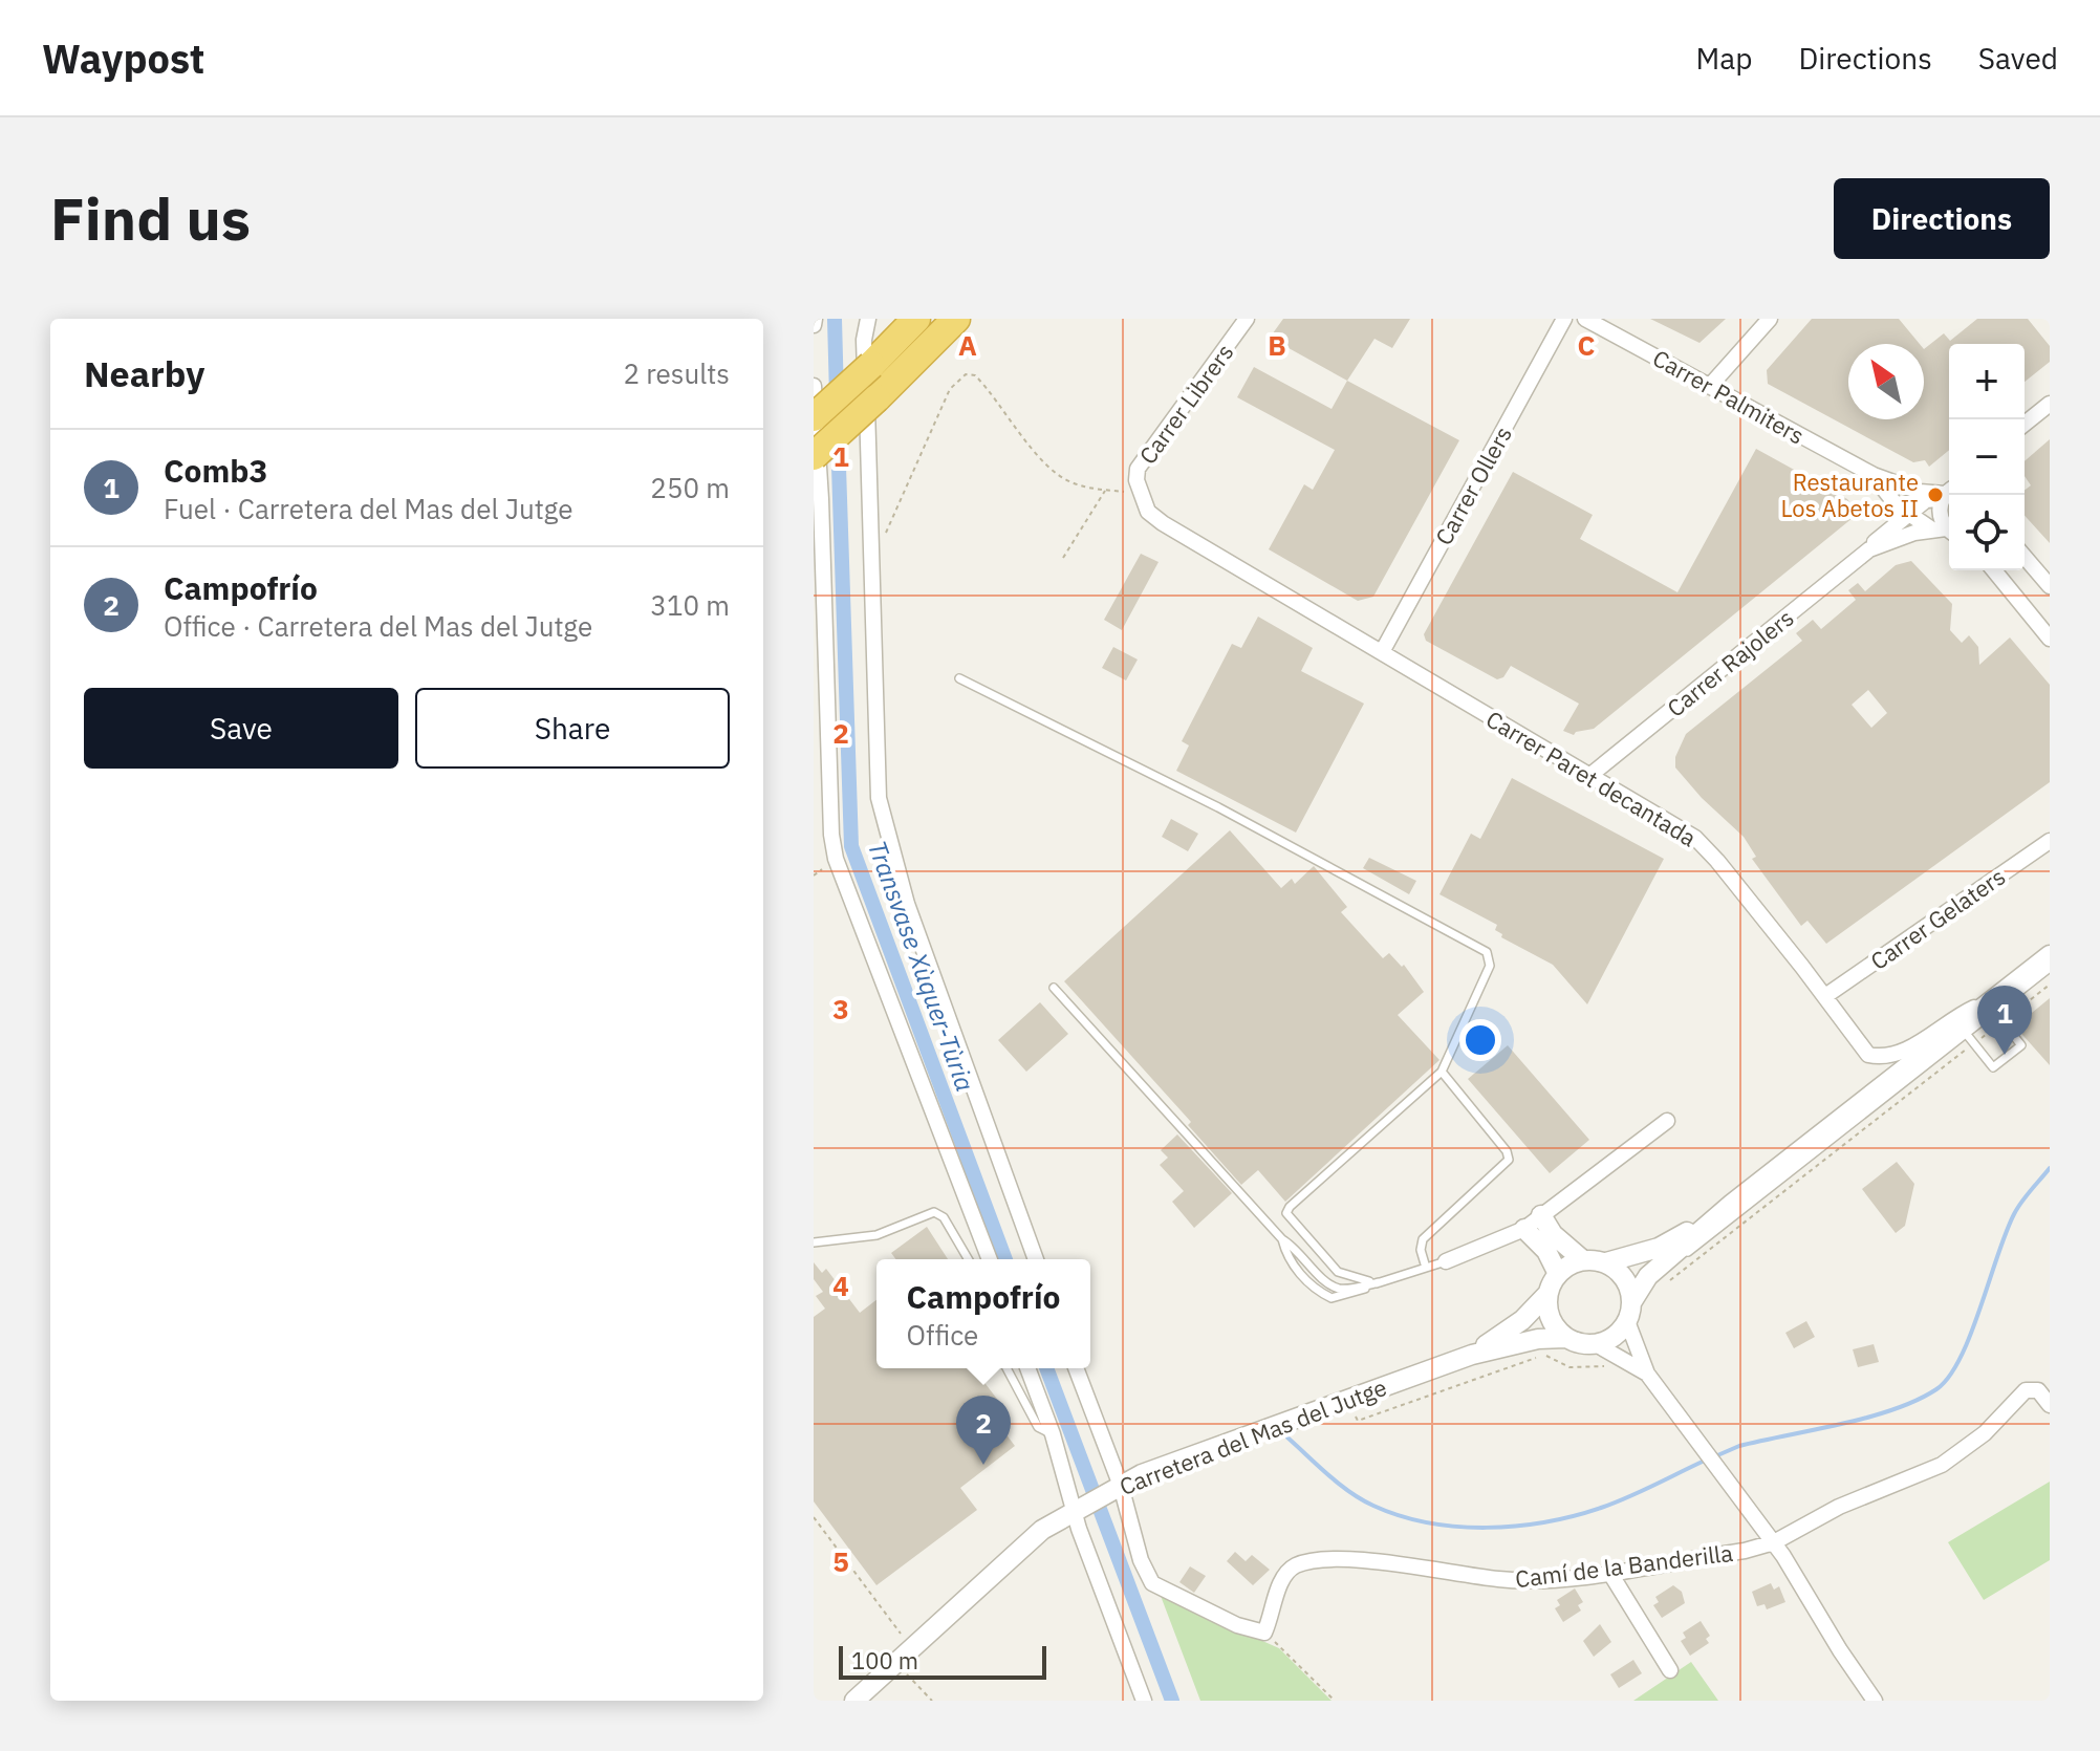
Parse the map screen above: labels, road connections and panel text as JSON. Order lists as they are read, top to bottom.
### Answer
{
  "streets": {
    "street": [
      "Carrer Palmiters",
      "Carrer Librers",
      "Carrer Ollers",
      "Carrer Rajolers",
      "Carrer Paret decantada",
      "Carrer Gelaters",
      "Carretera del Mas del Jutge",
      "Camí de la Banderilla"
    ]
  },
  "crossings": [
    ["Carrer Palmiters", "Carrer Rajolers"],
    ["Carrer Librers", "Carrer Paret decantada"],
    ["Carrer Ollers", "Carrer Paret decantada"],
    ["Carrer Rajolers", "Carrer Paret decantada"],
    ["Carrer Paret decantada", "Carrer Gelaters"]
  ],
  "water": ["Transvase Xùquer-Tùria"],
  "places": ["Restaurante Los Abetos II"],
  "scale_bar": "100 m",
  "north": "top left",
  "page": {
    "header": "Waypost",
    "nav": ["Map", "Directions", "Saved"],
    "buttons": [
      "Directions",
      ["Save", "Share"]
    ],
    "title": "Find us",
    "heading": ["Nearby", "2 results"],
    "map_buttons": ["+", "−"],
    "list": [
      {
        "mark": "1",
        "name": "Comb3",
        "note": "Fuel · Carretera del Mas del Jutge",
        "value": "250 m"
      },
      {
        "mark": "2",
        "name": "Campofrío",
        "note": "Office · Carretera del Mas del Jutge",
        "value": "310 m"
      }
    ],
    "pins": ["1", "2"],
    "popup": ["Campofrío", "Office"],
    "scale": "100 m"
  },
  "grid": {
    "columns": ["A", "B", "C"],
    "rows": [
      "1",
      "2",
      "3",
      "4",
      "5"
    ]
  }
}
